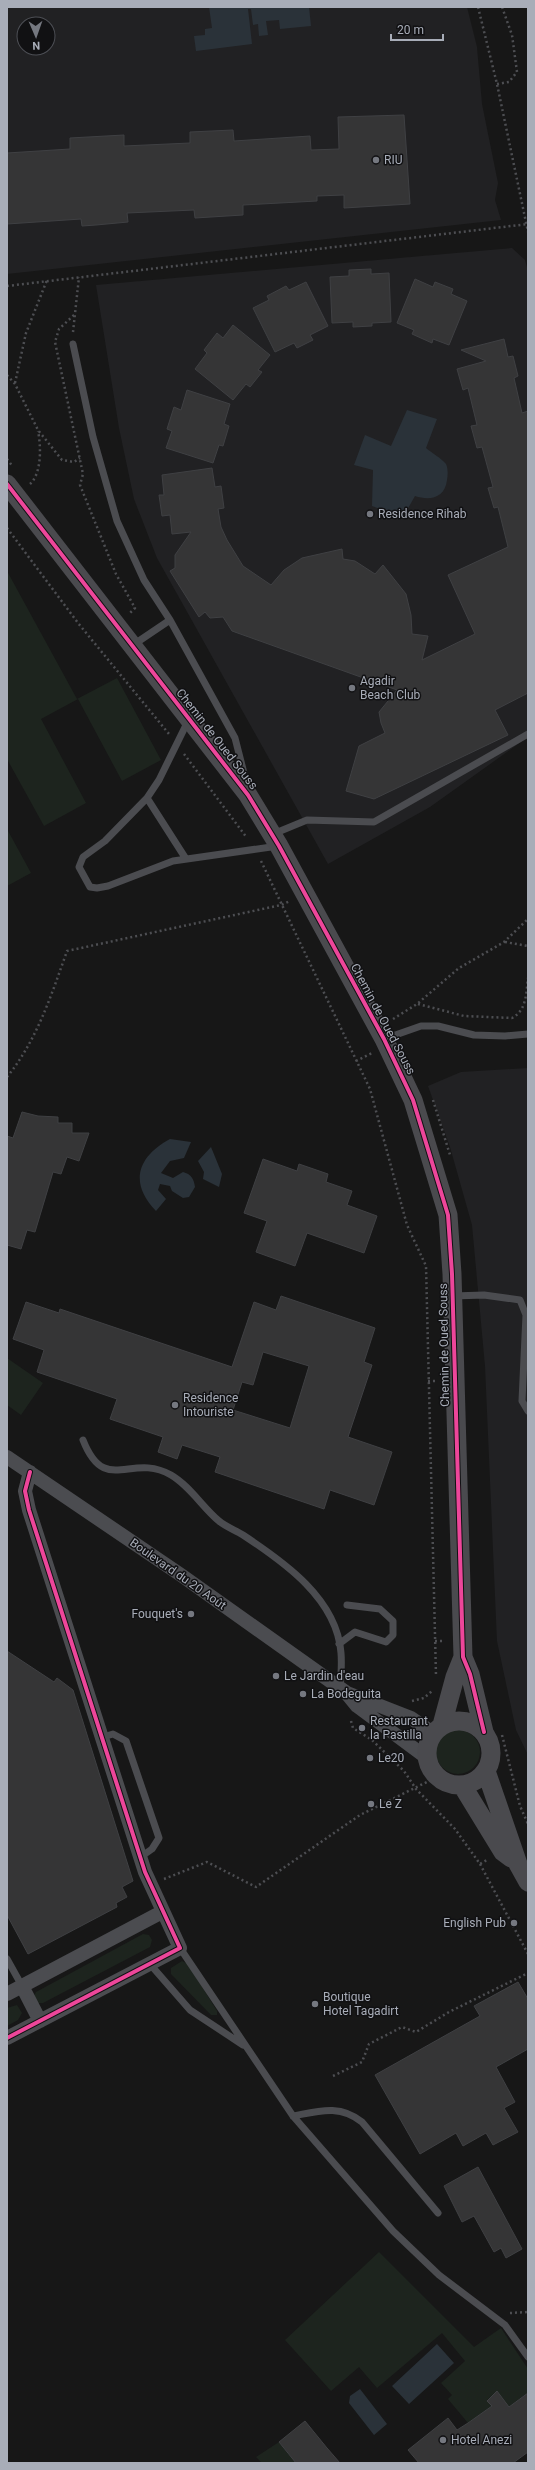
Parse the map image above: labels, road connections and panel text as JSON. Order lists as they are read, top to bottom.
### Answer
{
  "streets": {
    "street": ["Chemin de Oued Souss", "Boulevard du 20 Août"]
  },
  "crossings": [
    ["Chemin de Oued Souss", "Boulevard du 20 Août"]
  ],
  "places": [
    "RIU",
    "Residence Rihab",
    "Agadir Beach Club",
    "Residence Intouriste",
    "Fouquet's",
    "Le Jardin d'eau",
    "La Bodeguita",
    "Restaurant la Pastilla",
    "Le20",
    "Le Z",
    "English Pub",
    "Boutique Hotel Tagadirt",
    "Hotel Anezi"
  ],
  "scale_bar": "20 m",
  "north": "bottom"
}
